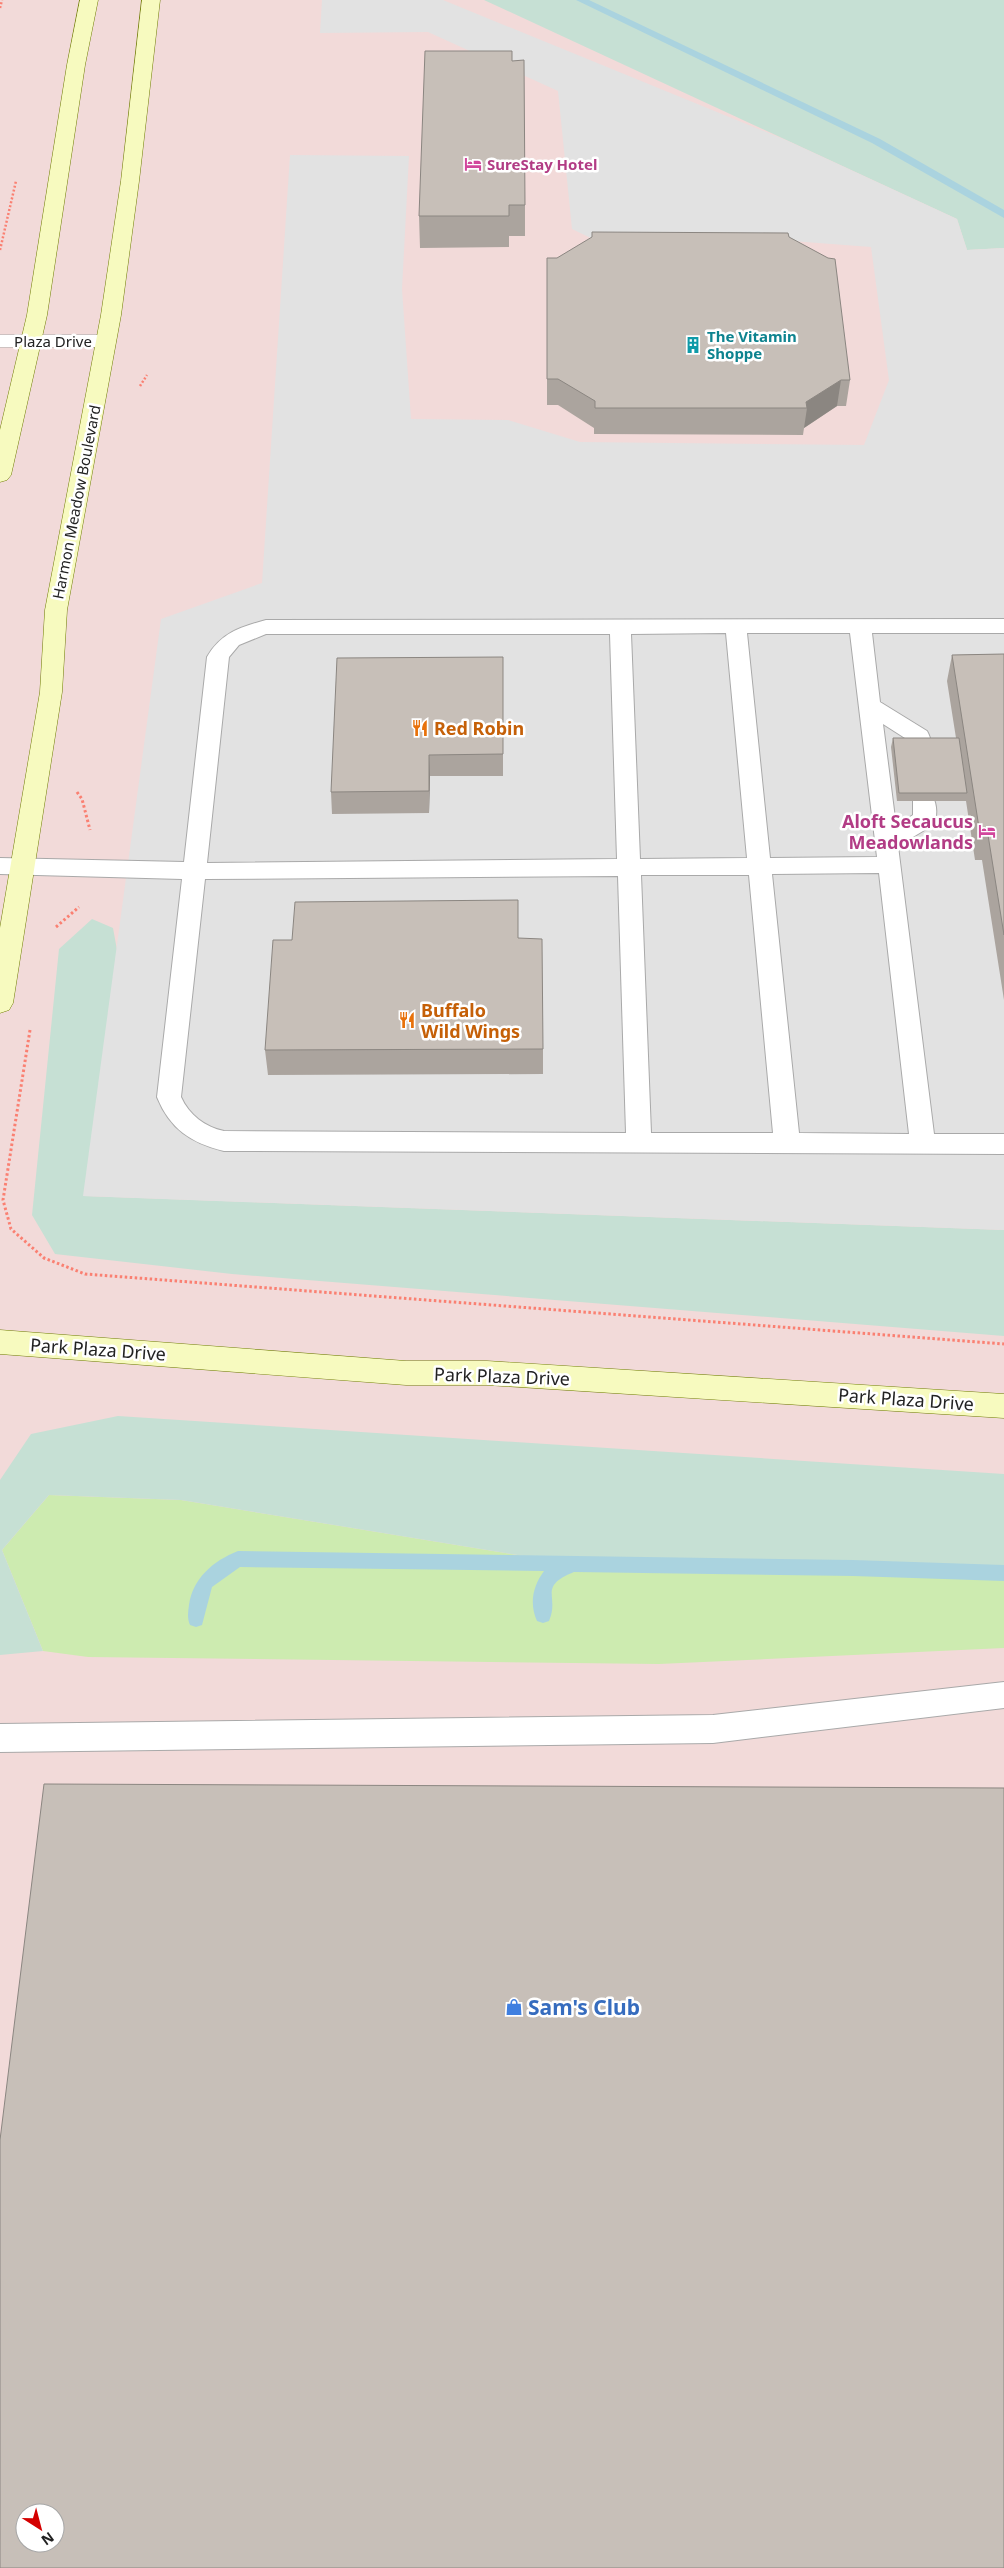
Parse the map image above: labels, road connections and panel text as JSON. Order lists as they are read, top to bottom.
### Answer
{
  "streets": {
    "street": ["Plaza Drive", "Harmon Meadow Boulevard", "Park Plaza Drive"]
  },
  "crossings": [
    ["Plaza Drive", "Harmon Meadow Boulevard"]
  ],
  "places": {
    "hotel": ["SureStay Hotel", "Aloft Secaucus Meadowlands"],
    "building": ["The Vitamin Shoppe"],
    "restaurant": ["Red Robin", "Buffalo Wild Wings"],
    "shop": ["Sam's Club"]
  },
  "north": "bottom right"
}
